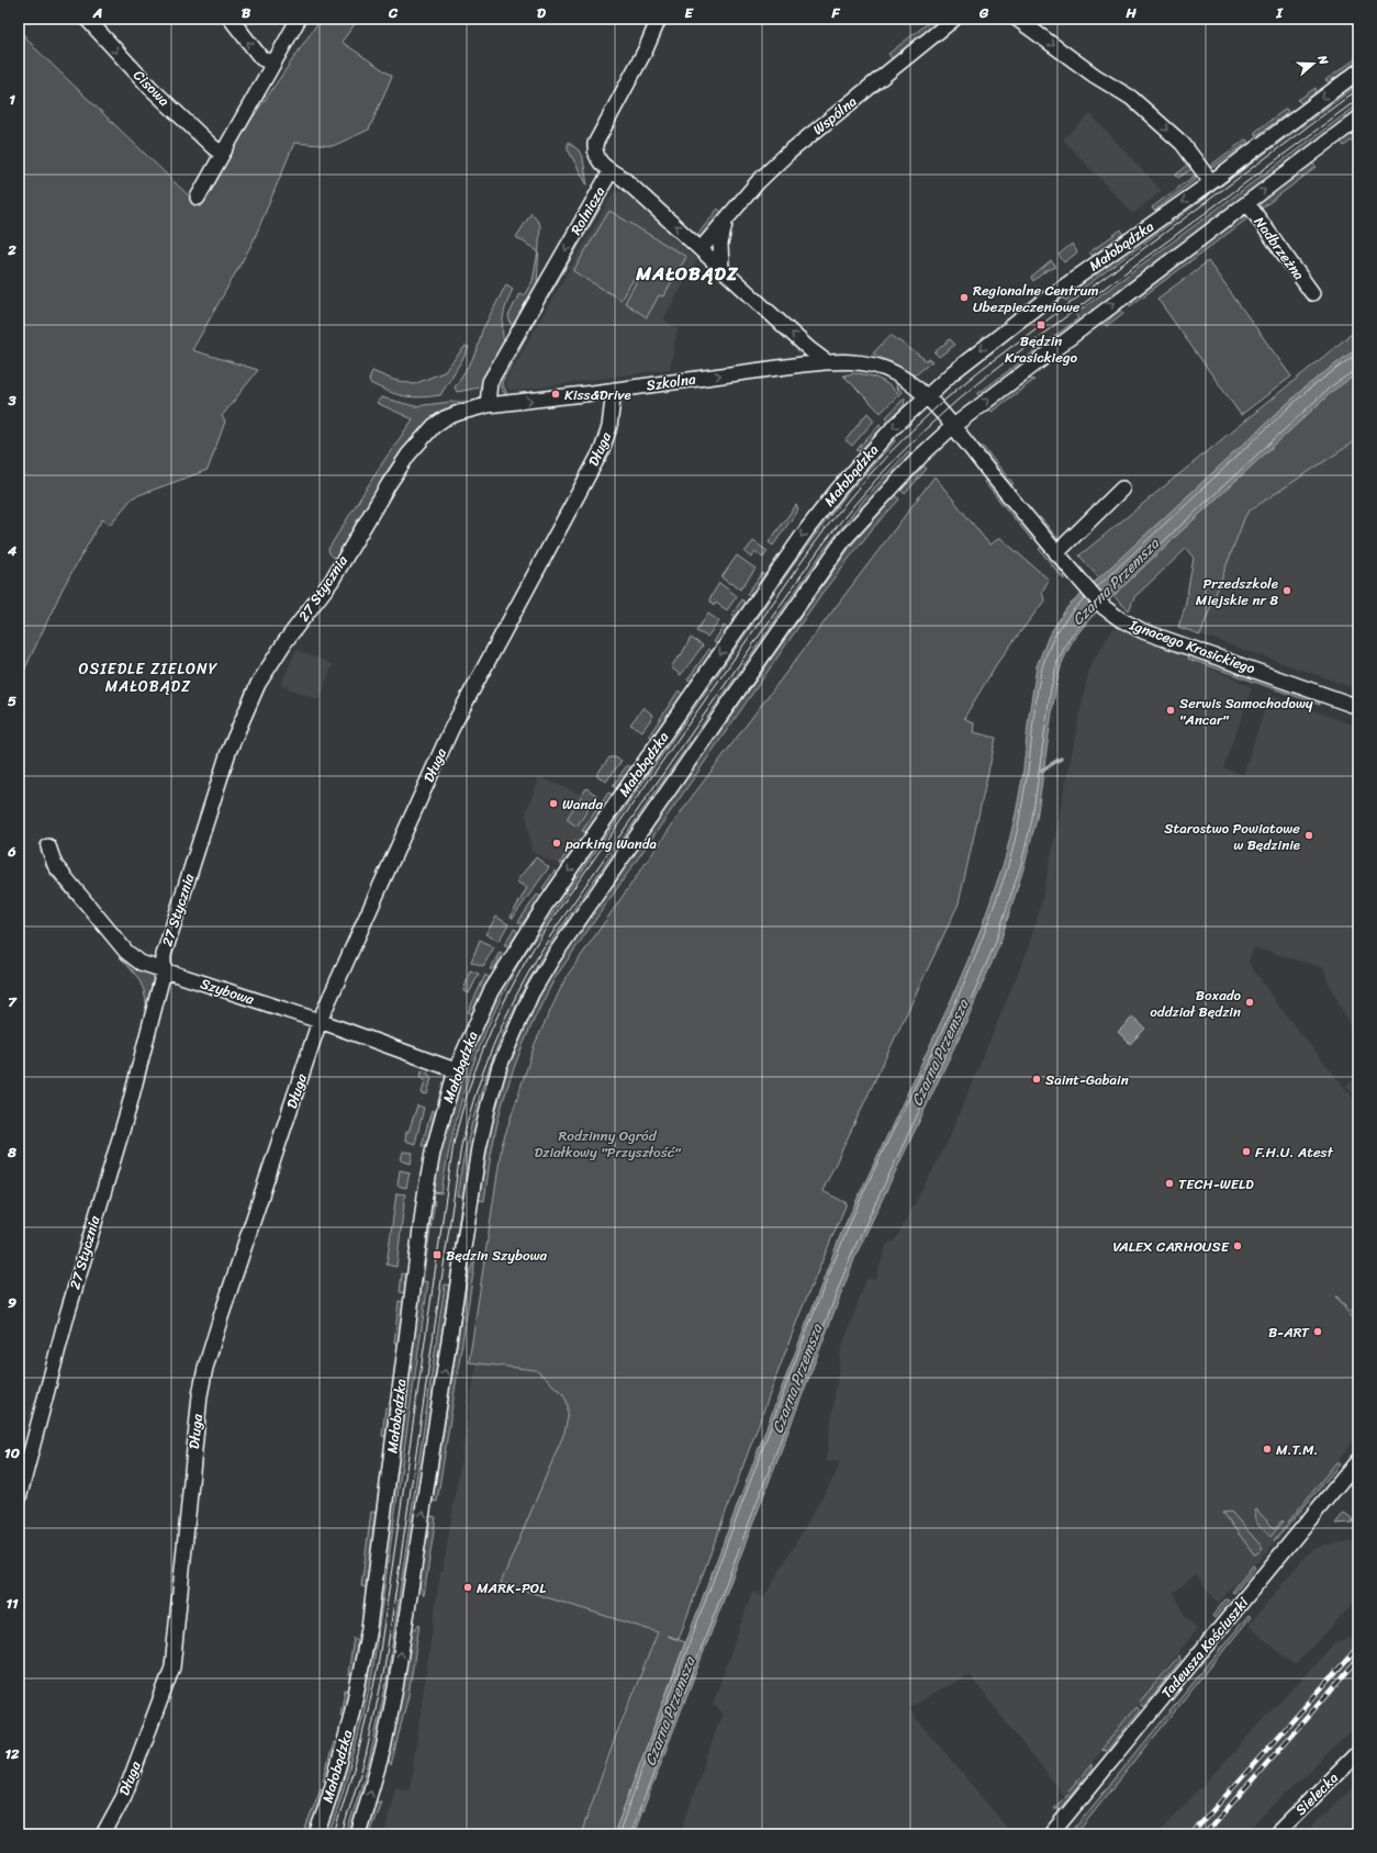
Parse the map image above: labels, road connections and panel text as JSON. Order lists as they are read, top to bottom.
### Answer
{
  "streets": {
    "street": [
      "Cisowa",
      "Wspólna",
      "Rolnicza",
      "Małobądzka",
      "Nadbrzeżna",
      "Szkolna",
      "Długa",
      "27 Stycznia",
      "Ignacego Krasickiego",
      "Szybowa",
      "Tadeusza Kościuszki",
      "Sielecka"
    ]
  },
  "crossings": [
    ["Rolnicza", "Szkolna"],
    ["Rolnicza", "27 Stycznia"],
    ["Małobądzka", "Szkolna"],
    ["Małobądzka", "Szybowa"],
    ["Szkolna", "Długa"],
    ["Szkolna", "27 Stycznia"],
    ["Szkolna", "Ignacego Krasickiego"],
    ["Długa", "Szybowa"],
    ["27 Stycznia", "Szybowa"]
  ],
  "one_way": ["Rolnicza", "Szkolna"],
  "districts": ["MAŁOBĄDZ", "OSIEDLE ZIELONY MAŁOBĄDZ"],
  "water": ["Czarna Przemsza"],
  "parks": ["Rodzinny Ogród Działkowy \"Przyszłość\""],
  "places": {
    "other": [
      "Regionalne Centrum Ubezpieczeniowe",
      "Kiss&Drive",
      "Przedszkole Miejskie nr 8",
      "Serwis Samochodowy \"Ancar\"",
      "Wanda",
      "Starostwo Powiatowe w Będzinie",
      "parking Wanda",
      "Boxado oddział Będzin",
      "Saint-Gabain",
      "F.H.U. Atest",
      "TECH-WELD",
      "VALEX CARHOUSE",
      "B-ART",
      "M.T.M.",
      "MARK-POL"
    ],
    "transit": ["Będzin Krasickiego", "Będzin Szybowa"]
  },
  "north": "right",
  "grid": {
    "columns": [
      "A",
      "B",
      "C",
      "D",
      "E",
      "F",
      "G",
      "H",
      "I"
    ],
    "rows": [
      "1",
      "2",
      "3",
      "4",
      "5",
      "6",
      "7",
      "8",
      "9",
      "10",
      "11",
      "12"
    ]
  }
}
